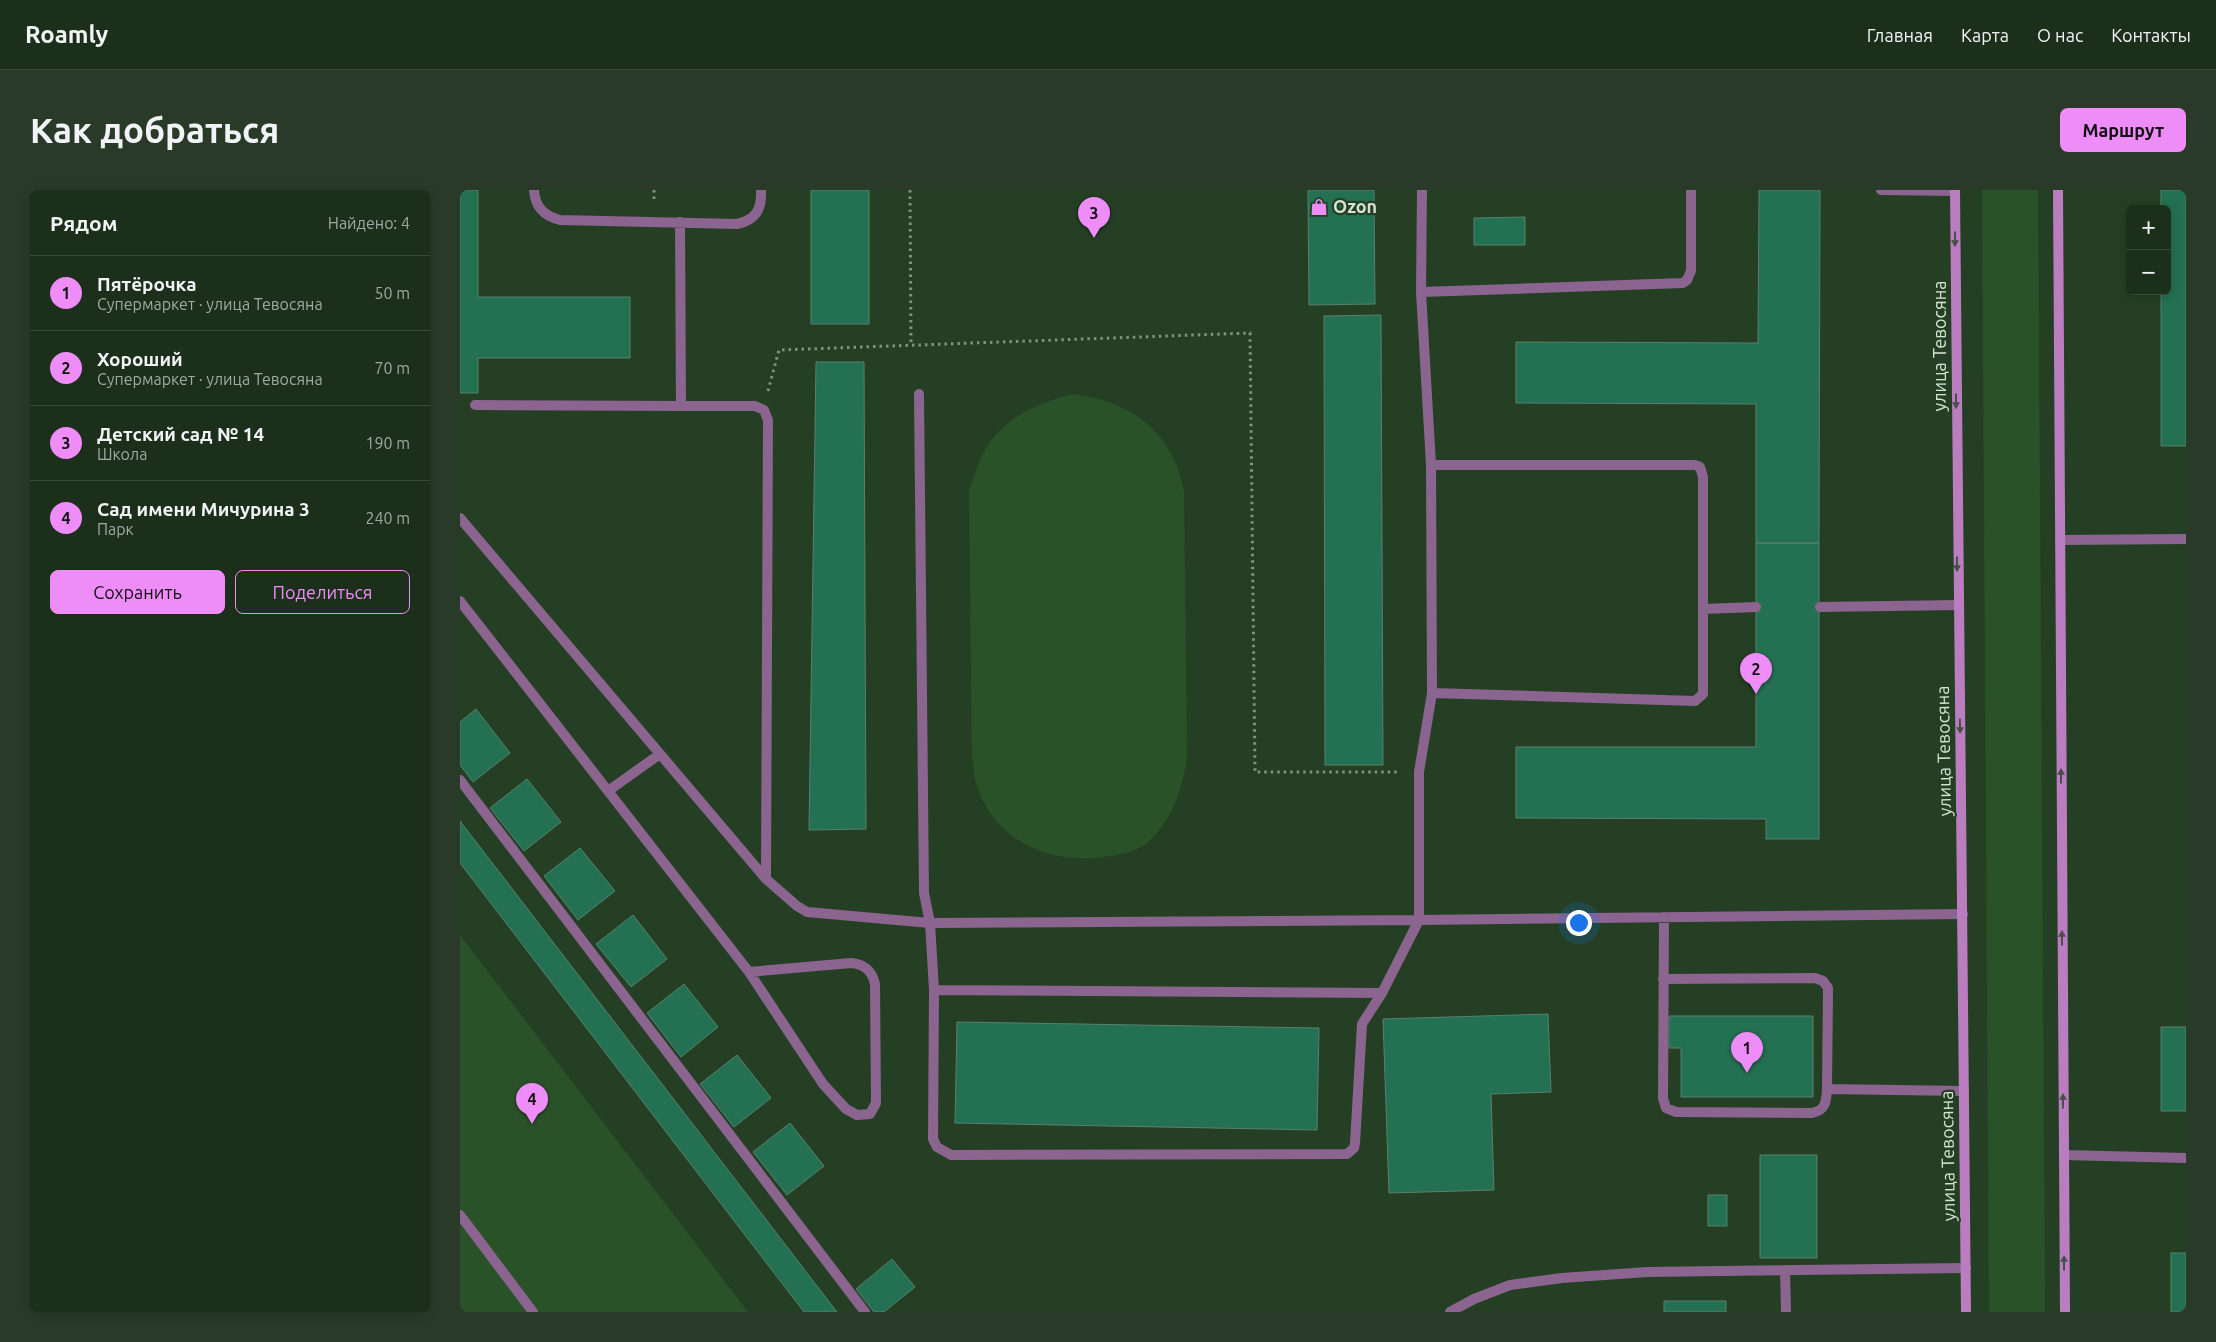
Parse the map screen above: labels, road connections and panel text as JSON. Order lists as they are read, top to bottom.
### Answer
{
  "streets": {
    "main road": ["улица Тевосяна"]
  },
  "one_way": ["улица Тевосяна"],
  "places": {
    "shop": ["Ozon"]
  },
  "page": {
    "header": "Roamly",
    "nav": [
      "Главная",
      "Карта",
      "О нас",
      "Контакты"
    ],
    "buttons": [
      "Маршрут",
      ["Сохранить", "Поделиться"]
    ],
    "title": "Как добраться",
    "heading": ["Рядом", "Найдено: 4"],
    "pins": [
      "3",
      "2",
      "1",
      "4"
    ],
    "map_buttons": ["+", "−"],
    "list": [
      {
        "mark": "1",
        "name": "Пятёрочка",
        "note": "Супермаркет · улица Тевосяна",
        "value": "50 m"
      },
      {
        "mark": "2",
        "name": "Хороший",
        "note": "Супермаркет · улица Тевосяна",
        "value": "70 m"
      },
      {
        "mark": "3",
        "name": "Детский сад № 14",
        "note": "Школа",
        "value": "190 m"
      },
      {
        "mark": "4",
        "name": "Сад имени Мичурина 3",
        "note": "Парк",
        "value": "240 m"
      }
    ]
  }
}
